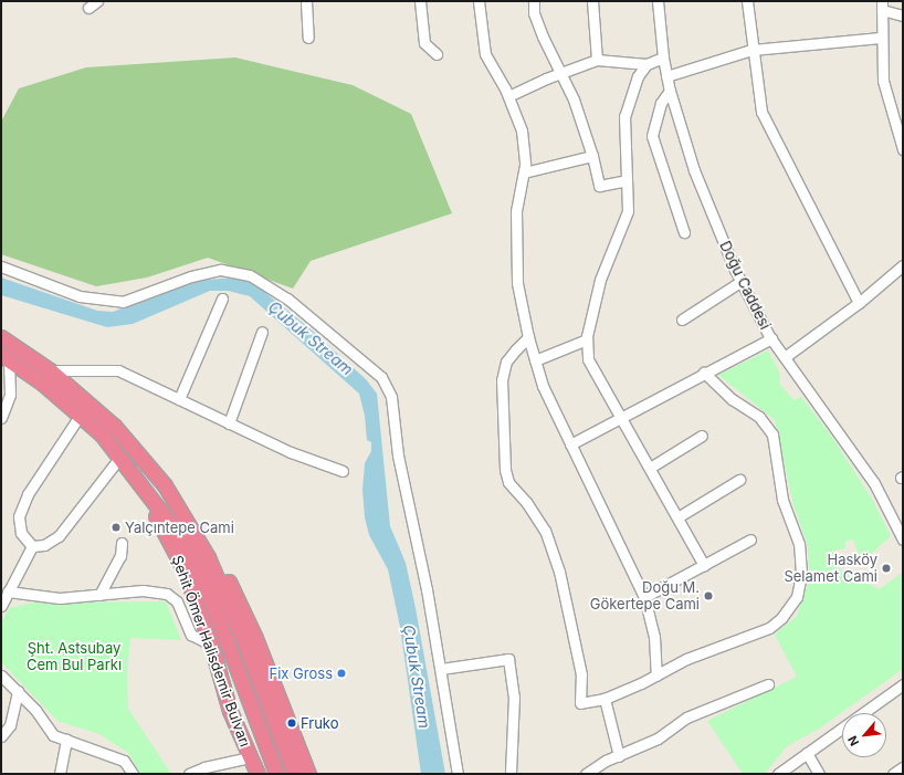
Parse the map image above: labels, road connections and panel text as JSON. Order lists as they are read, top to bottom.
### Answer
{
  "streets": {
    "highway": ["Şehit Ömer Halisdemir Bulvarı"],
    "street": ["Doğu Caddesi"]
  },
  "water": ["Çubuk Stream"],
  "parks": ["Şht. Astsubay Cem Bul Parkı"],
  "places": [
    "Yalçıntepe Cami",
    "Hasköy Selamet Cami",
    "Doğu M. Gökertepe Cami",
    "Fix Gross",
    "Fruko"
  ],
  "north": "bottom left"
}
